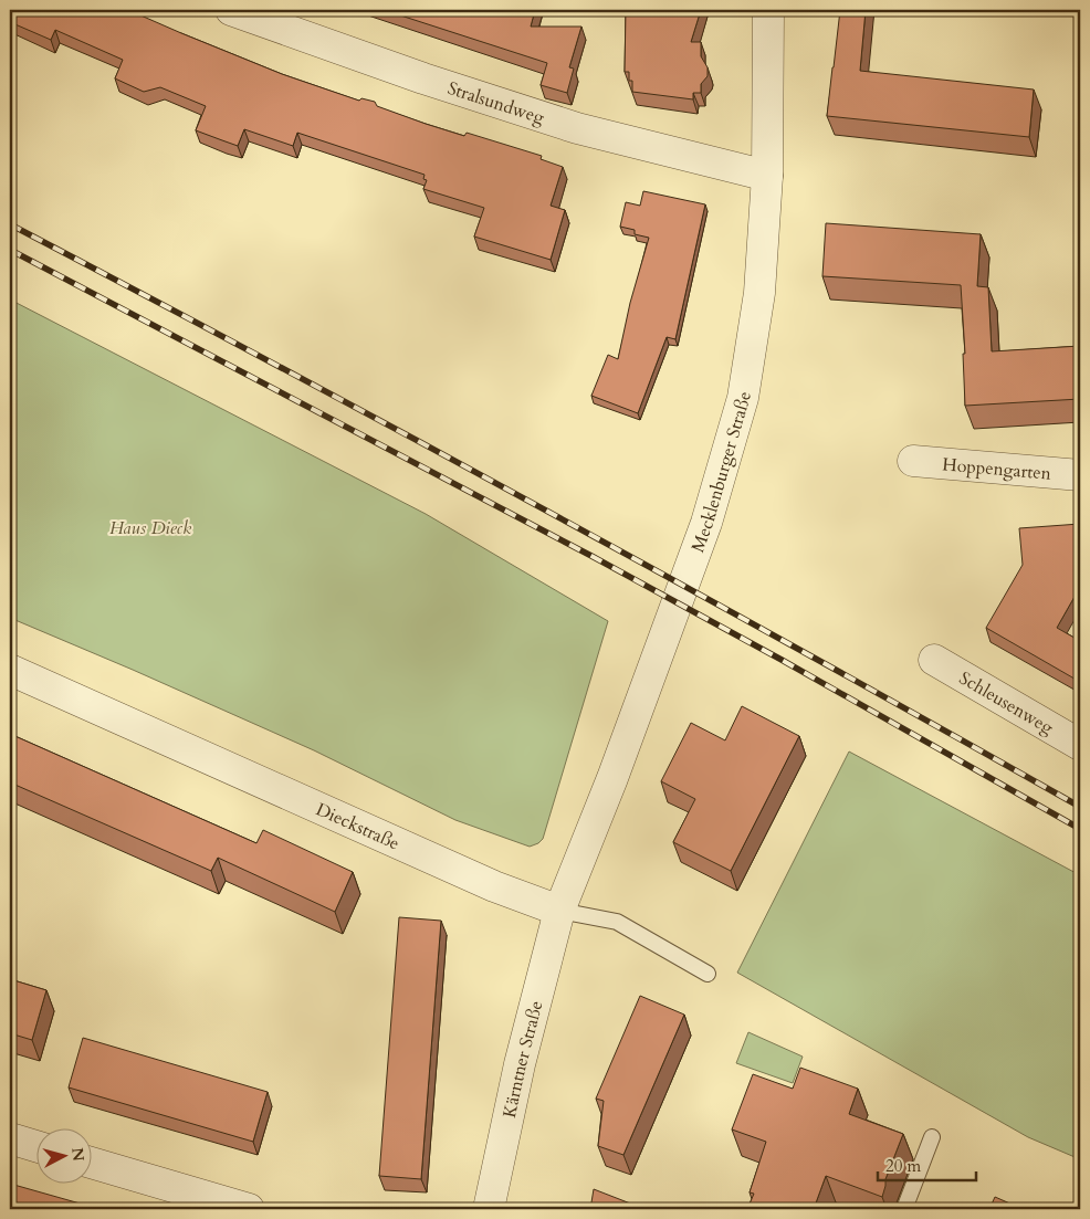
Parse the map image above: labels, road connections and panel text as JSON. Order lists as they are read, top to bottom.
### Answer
{
  "streets": {
    "street": [
      "Stralsundweg",
      "Hoppengarten",
      "Mecklenburger Straße",
      "Schleusenweg",
      "Dieckstraße",
      "Kärntner Straße"
    ]
  },
  "crossings": [
    ["Stralsundweg", "Mecklenburger Straße"],
    ["Mecklenburger Straße", "Dieckstraße"],
    ["Mecklenburger Straße", "Kärntner Straße"],
    ["Dieckstraße", "Kärntner Straße"]
  ],
  "parks": ["Haus Dieck"],
  "scale_bar": "20 m",
  "north": "right"
}
